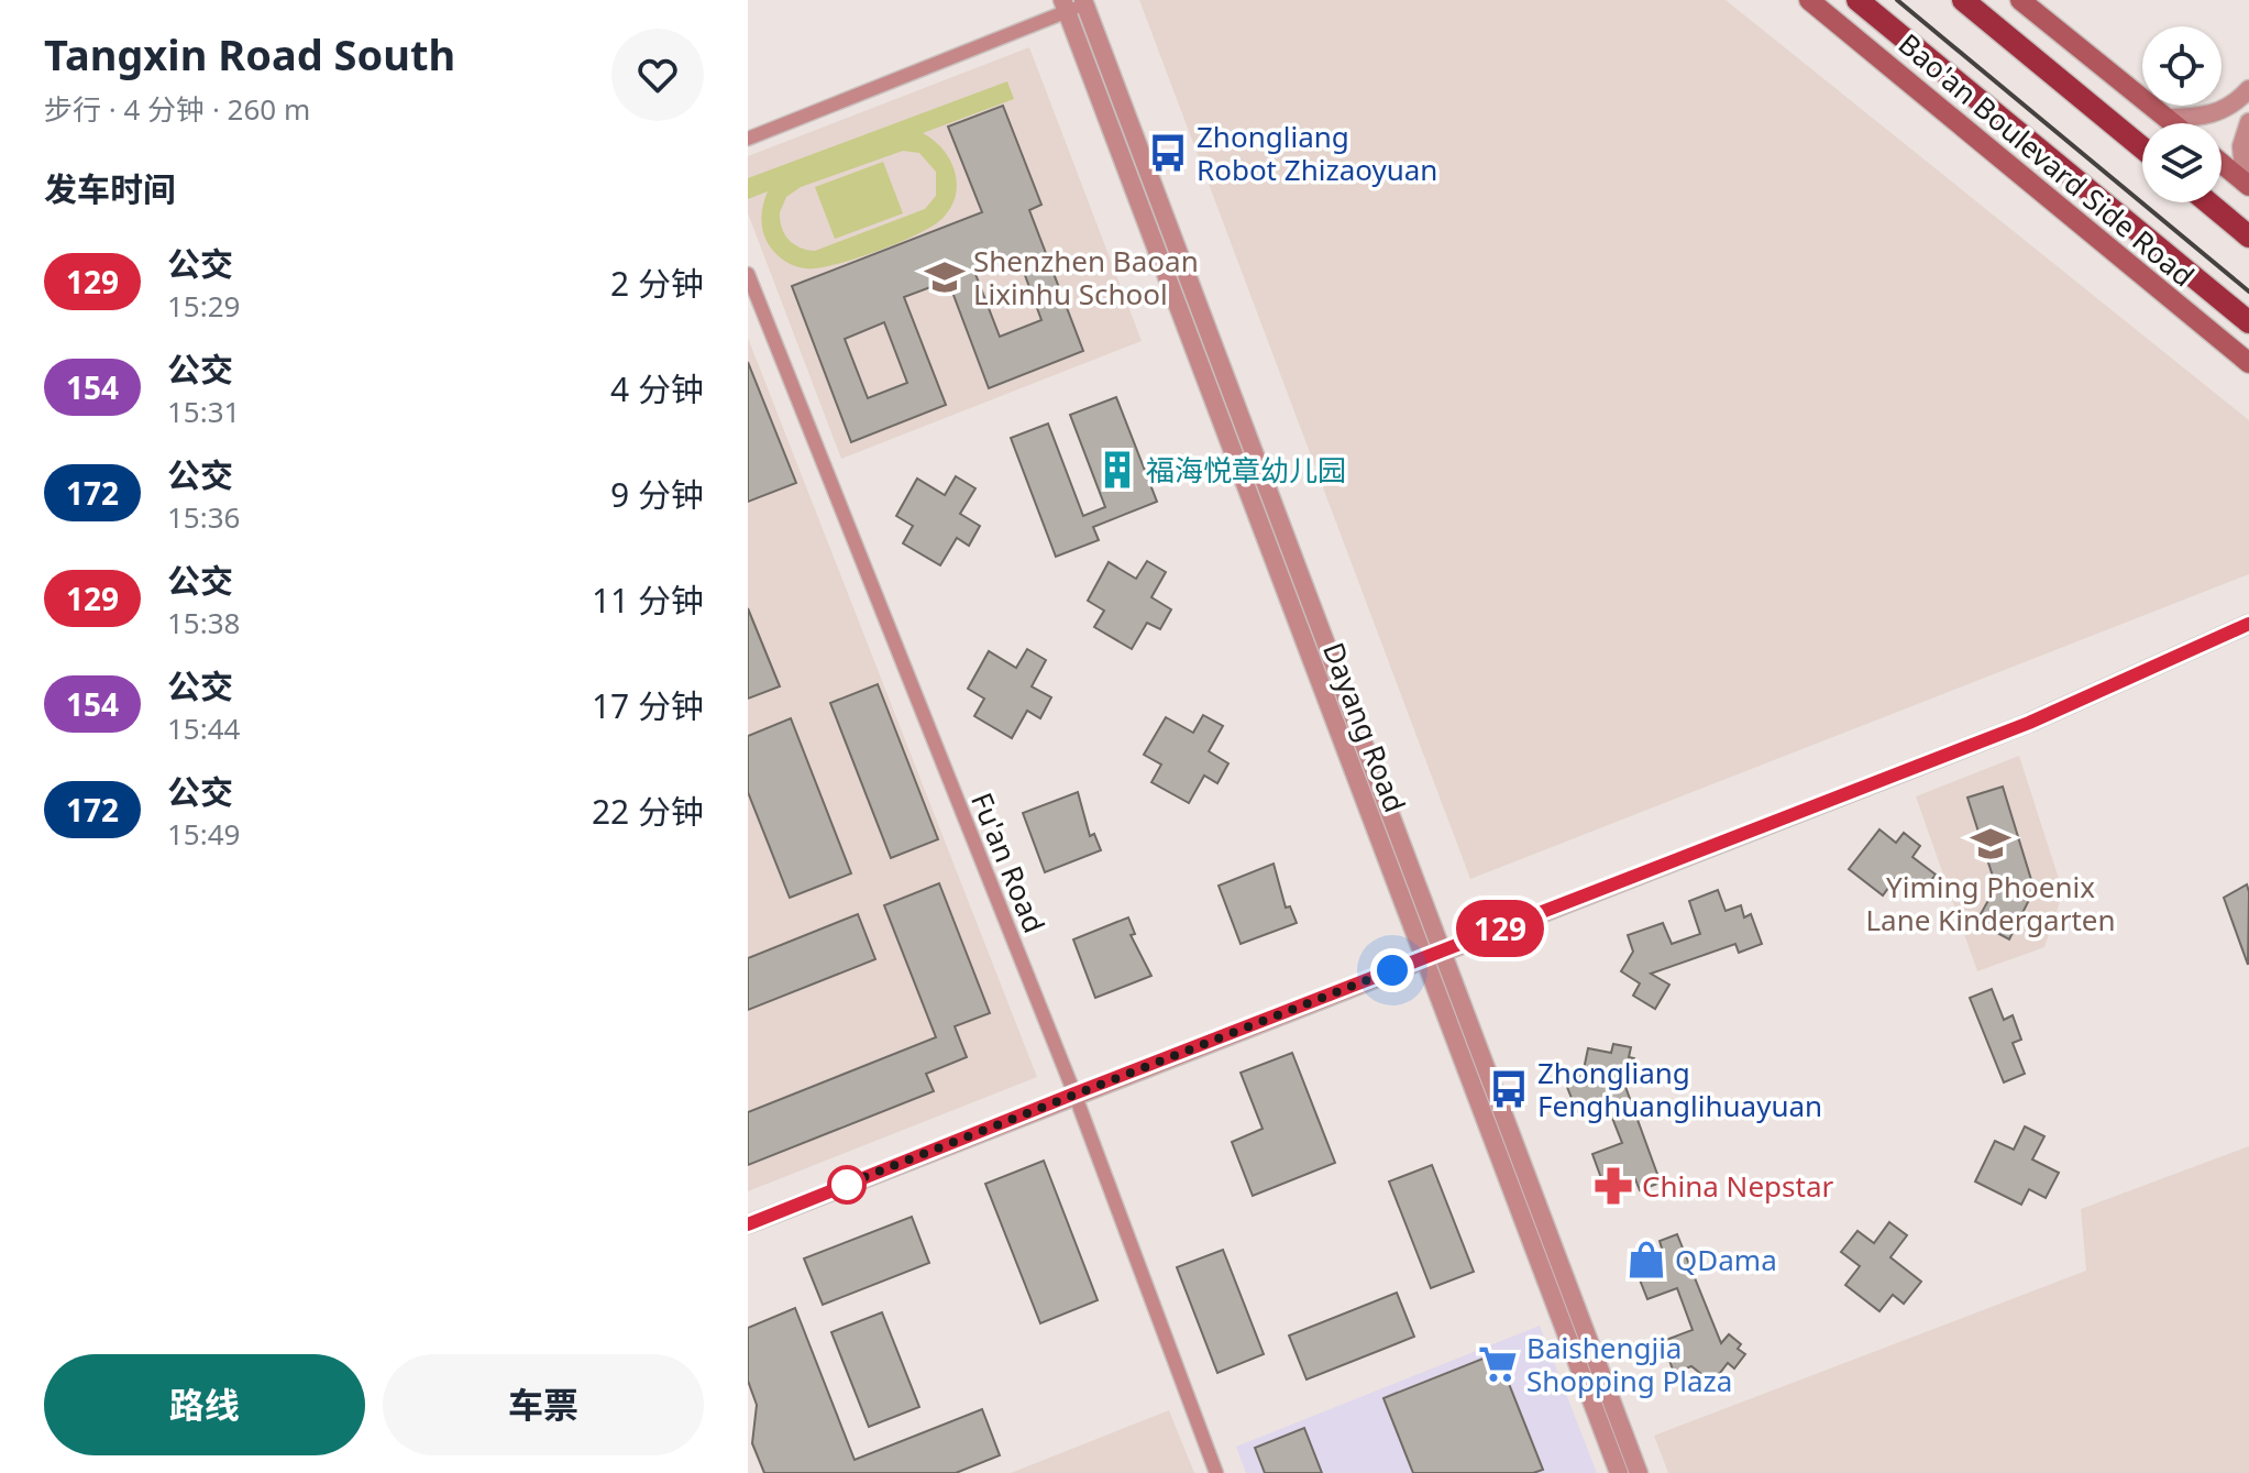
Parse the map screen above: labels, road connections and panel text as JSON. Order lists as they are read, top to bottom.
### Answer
{
  "streets": {
    "main road": ["Bao'an Boulevard Side Road"],
    "street": ["Dayang Road", "Fu'an Road"]
  },
  "places": {
    "bus stop": ["Zhongliang Robot Zhizaoyuan", "Zhongliang Fenghuanglihuayuan"],
    "school or university": ["Shenzhen Baoan Lixinhu School", "Yiming Phoenix Lane Kindergarten"],
    "building": ["福海悦章幼儿园"],
    "pharmacy": ["China Nepstar"],
    "shop": ["QDama"],
    "supermarket": ["Baishengjia Shopping Plaza"]
  },
  "lines": ["bus line 129"],
  "page": {
    "heading": [
      ["Tangxin Road South", "步行 · 4 分钟 · 260 m"],
      "发车时间"
    ],
    "on_map": "129",
    "list": [
      {
        "mark": "129",
        "name": "公交",
        "note": "15:29",
        "value": "2 分钟"
      },
      {
        "mark": "154",
        "name": "公交",
        "note": "15:31",
        "value": "4 分钟"
      },
      {
        "mark": "172",
        "name": "公交",
        "note": "15:36",
        "value": "9 分钟"
      },
      {
        "mark": "129",
        "name": "公交",
        "note": "15:38",
        "value": "11 分钟"
      },
      {
        "mark": "154",
        "name": "公交",
        "note": "15:44",
        "value": "17 分钟"
      },
      {
        "mark": "172",
        "name": "公交",
        "note": "15:49",
        "value": "22 分钟"
      }
    ],
    "buttons": ["路线", "车票"]
  }
}
